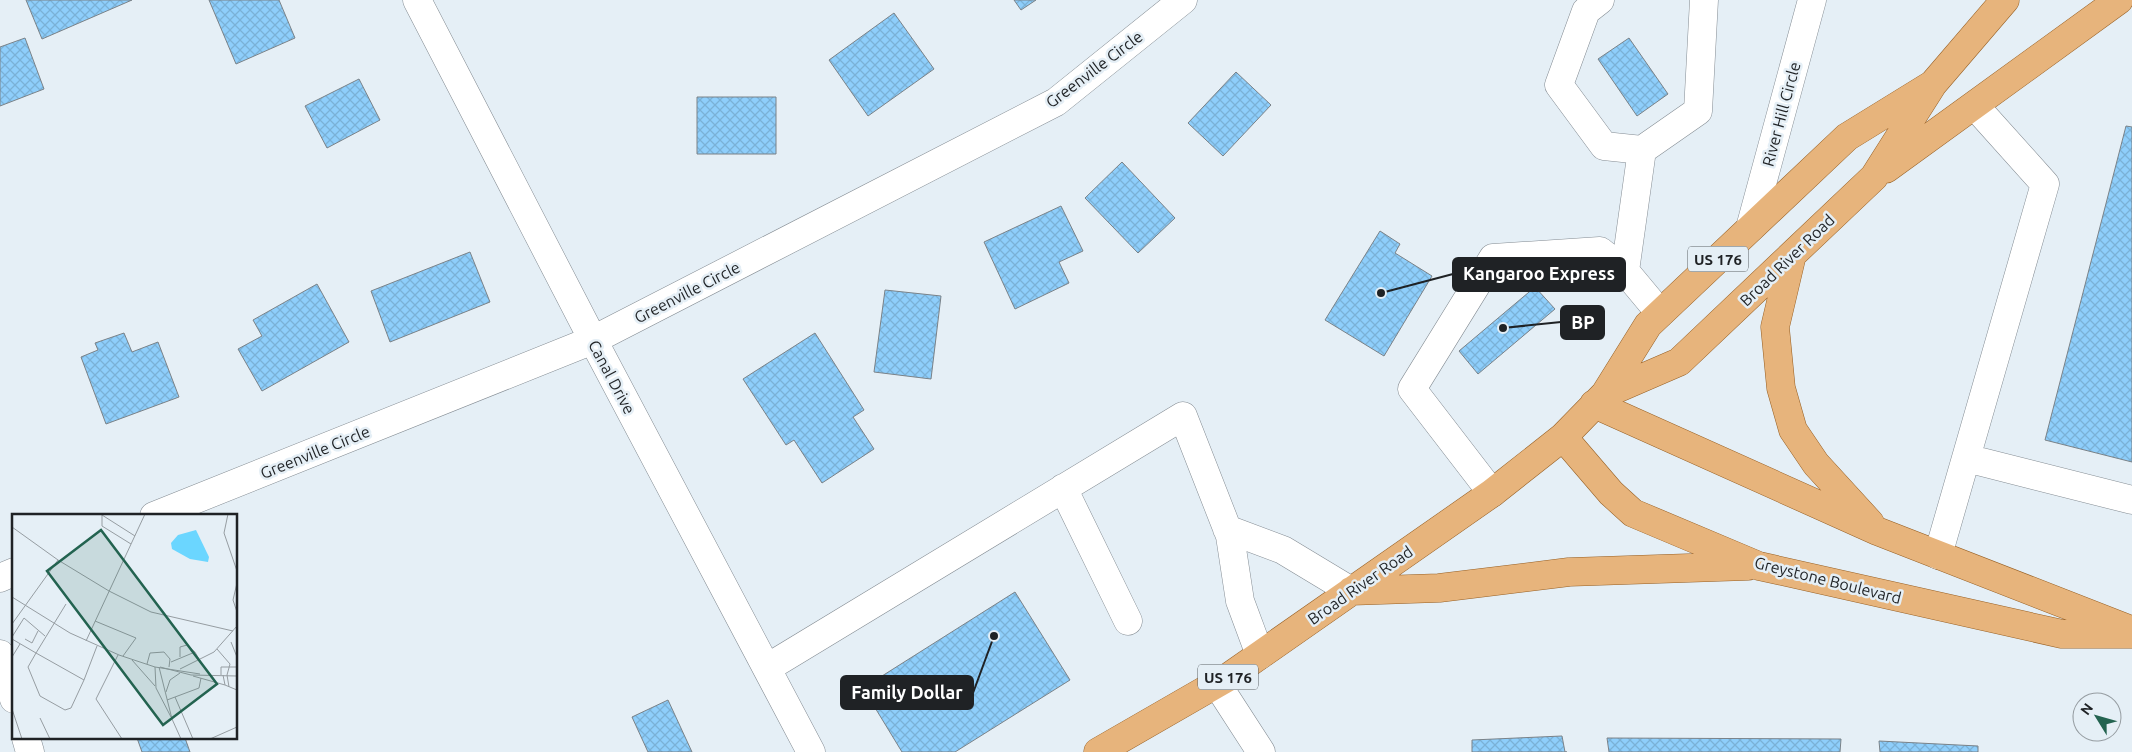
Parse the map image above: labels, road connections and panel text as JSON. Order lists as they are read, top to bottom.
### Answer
{
  "streets": {
    "main road": ["US 176", "Broad River Road", "Greystone Boulevard"],
    "street": ["Greenville Circle", "River Hill Circle", "Canal Drive"]
  },
  "crossings": [
    ["Greenville Circle", "Canal Drive"],
    ["River Hill Circle", "Broad River Road"],
    ["Broad River Road", "Greystone Boulevard"]
  ],
  "places": ["Kangaroo Express", "BP", "Family Dollar"],
  "north": "top left"
}
